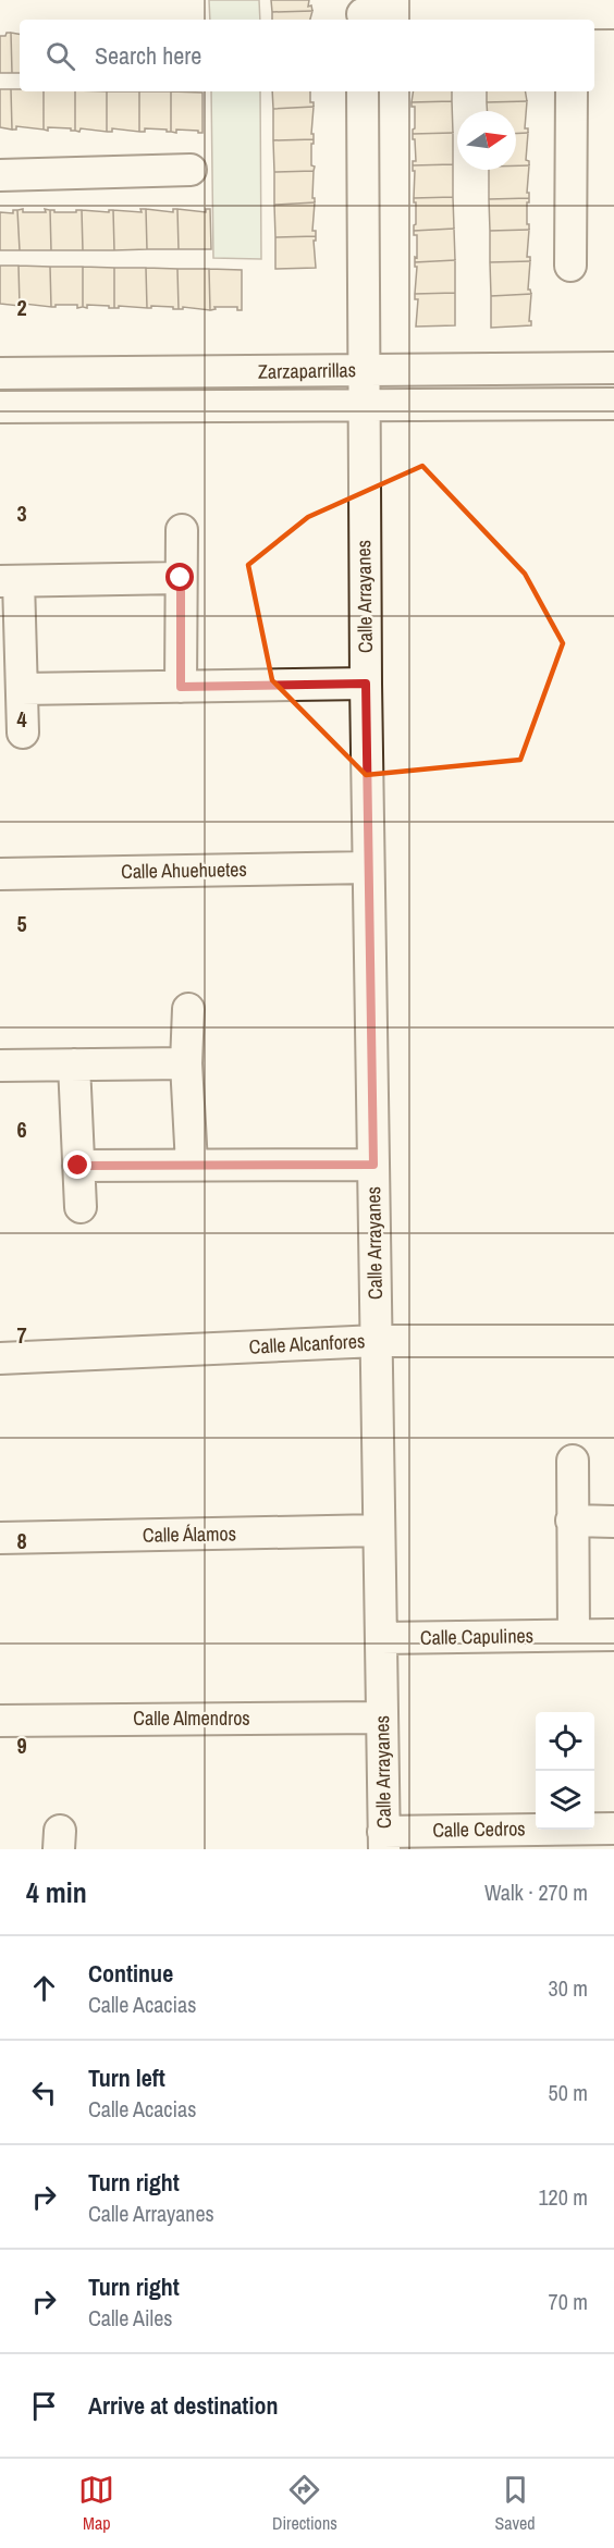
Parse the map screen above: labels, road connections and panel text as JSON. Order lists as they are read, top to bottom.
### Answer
{
  "streets": {
    "street": [
      "Zarzaparrillas",
      "Calle Arrayanes",
      "Calle Ahuehuetes",
      "Calle Alcanfores",
      "Calle Álamos",
      "Calle Capulines",
      "Calle Almendros",
      "Calle Cedros"
    ]
  },
  "crossings": [
    ["Zarzaparrillas", "Calle Arrayanes"],
    ["Calle Arrayanes", "Calle Ahuehuetes"],
    ["Calle Arrayanes", "Calle Alcanfores"],
    ["Calle Arrayanes", "Calle Álamos"],
    ["Calle Arrayanes", "Calle Capulines"],
    ["Calle Arrayanes", "Calle Almendros"],
    ["Calle Arrayanes", "Calle Cedros"]
  ],
  "north": "right",
  "page": {
    "search": "Search here",
    "heading": ["4 min", "Walk · 270 m"],
    "list": [
      ["Continue", "Calle Acacias", "30 m"],
      ["Turn left", "Calle Acacias", "50 m"],
      ["Turn right", "Calle Arrayanes", "120 m"],
      ["Turn right", "Calle Ailes", "70 m"],
      "Arrive at destination"
    ],
    "nav": ["Map", "Directions", "Saved"]
  },
  "grid": {
    "rows": [
      "2",
      "3",
      "4",
      "5",
      "6",
      "7",
      "8",
      "9"
    ]
  }
}
